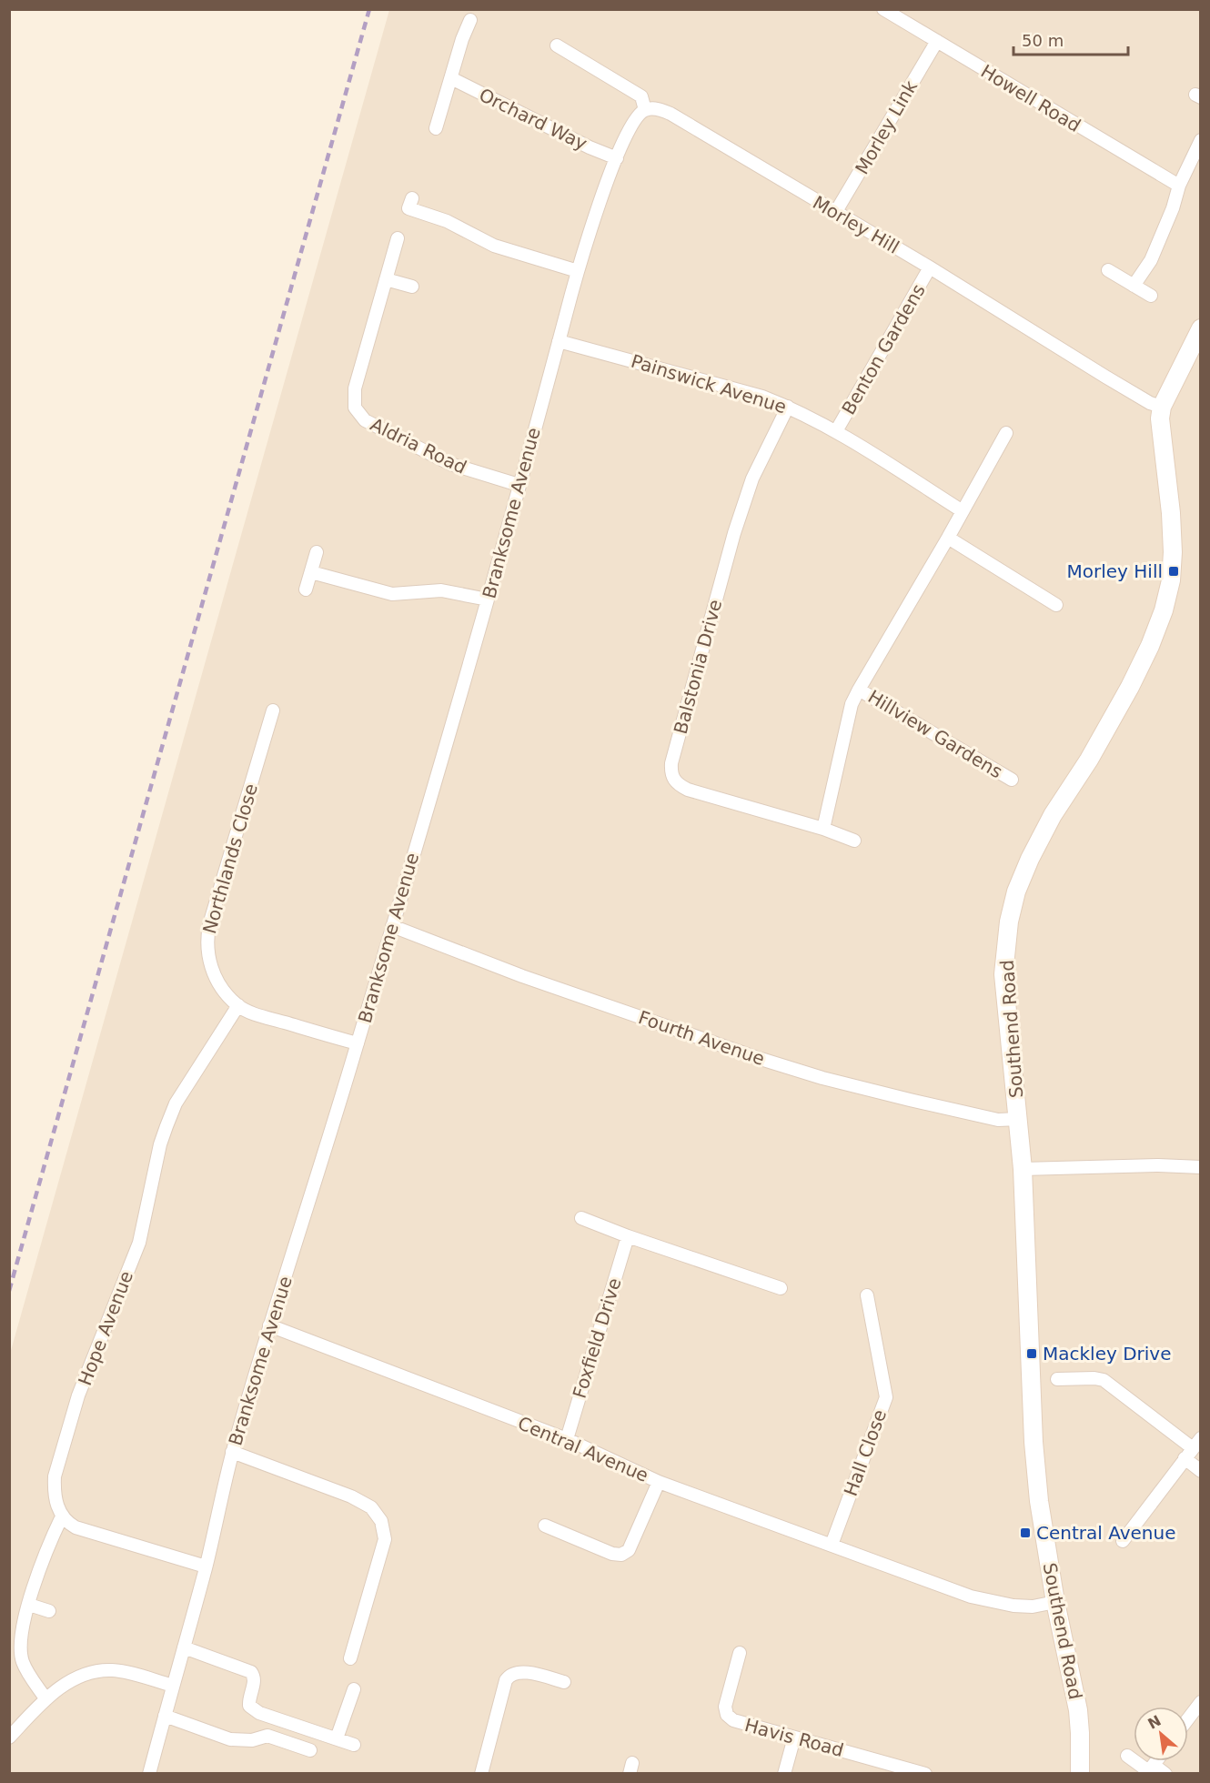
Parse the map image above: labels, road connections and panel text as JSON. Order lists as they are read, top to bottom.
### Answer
{
  "streets": {
    "street": [
      "Howell Road",
      "Orchard Way",
      "Morley Link",
      "Morley Hill",
      "Benton Gardens",
      "Painswick Avenue",
      "Aldria Road",
      "Branksome Avenue",
      "Balstonia Drive",
      "Hillview Gardens",
      "Northlands Close",
      "Southend Road",
      "Fourth Avenue",
      "Hope Avenue",
      "Foxfield Drive",
      "Central Avenue",
      "Hall Close",
      "Havis Road"
    ]
  },
  "crossings": [
    ["Howell Road", "Morley Link"],
    ["Orchard Way", "Branksome Avenue"],
    ["Morley Link", "Morley Hill"],
    ["Morley Hill", "Benton Gardens"],
    ["Morley Hill", "Branksome Avenue"],
    ["Morley Hill", "Southend Road"],
    ["Benton Gardens", "Painswick Avenue"],
    ["Painswick Avenue", "Branksome Avenue"],
    ["Painswick Avenue", "Balstonia Drive"],
    ["Aldria Road", "Branksome Avenue"],
    ["Branksome Avenue", "Northlands Close"],
    ["Branksome Avenue", "Fourth Avenue"],
    ["Branksome Avenue", "Central Avenue"],
    ["Northlands Close", "Hope Avenue"],
    ["Southend Road", "Fourth Avenue"],
    ["Southend Road", "Central Avenue"],
    ["Foxfield Drive", "Central Avenue"],
    ["Central Avenue", "Hall Close"]
  ],
  "places": {
    "transit": ["Morley Hill", "Mackley Drive", "Central Avenue"]
  },
  "scale_bar": "50 m",
  "north": "top left"
}
